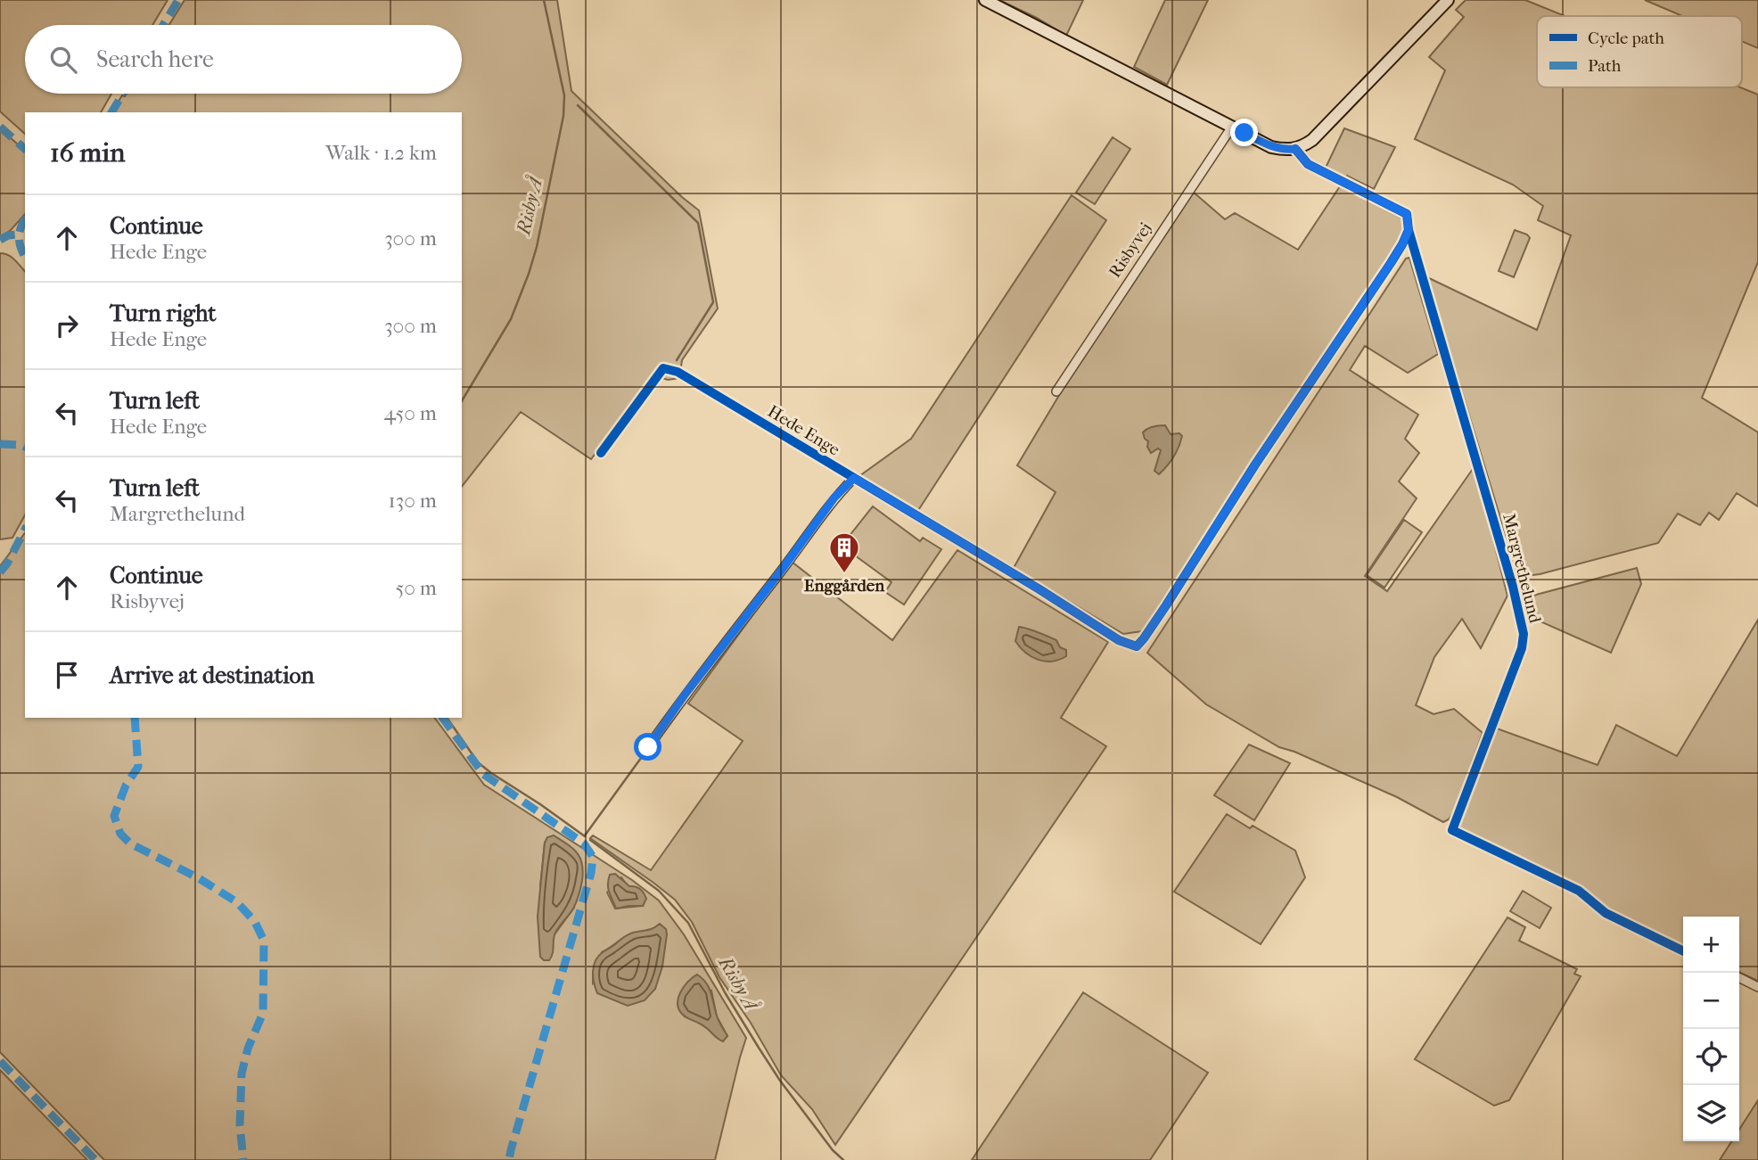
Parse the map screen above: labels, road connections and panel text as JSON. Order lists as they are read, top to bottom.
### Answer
{
  "streets": {
    "street": ["Risbyvej", "Hede Enge", "Margrethelund"]
  },
  "crossings": [
    ["Hede Enge", "Margrethelund"]
  ],
  "water": ["Risby Å"],
  "places": {
    "building": ["Enggården"]
  },
  "legend": ["Cycle path", "Path"],
  "page": {
    "search": "Search here",
    "heading": ["16 min", "Walk · 1.2 km"],
    "list": [
      ["Continue", "Hede Enge", "300 m"],
      ["Turn right", "Hede Enge", "300 m"],
      ["Turn left", "Hede Enge", "450 m"],
      ["Turn left", "Margrethelund", "130 m"],
      ["Continue", "Risbyvej", "50 m"],
      "Arrive at destination"
    ],
    "map_buttons": ["+", "−"]
  }
}
